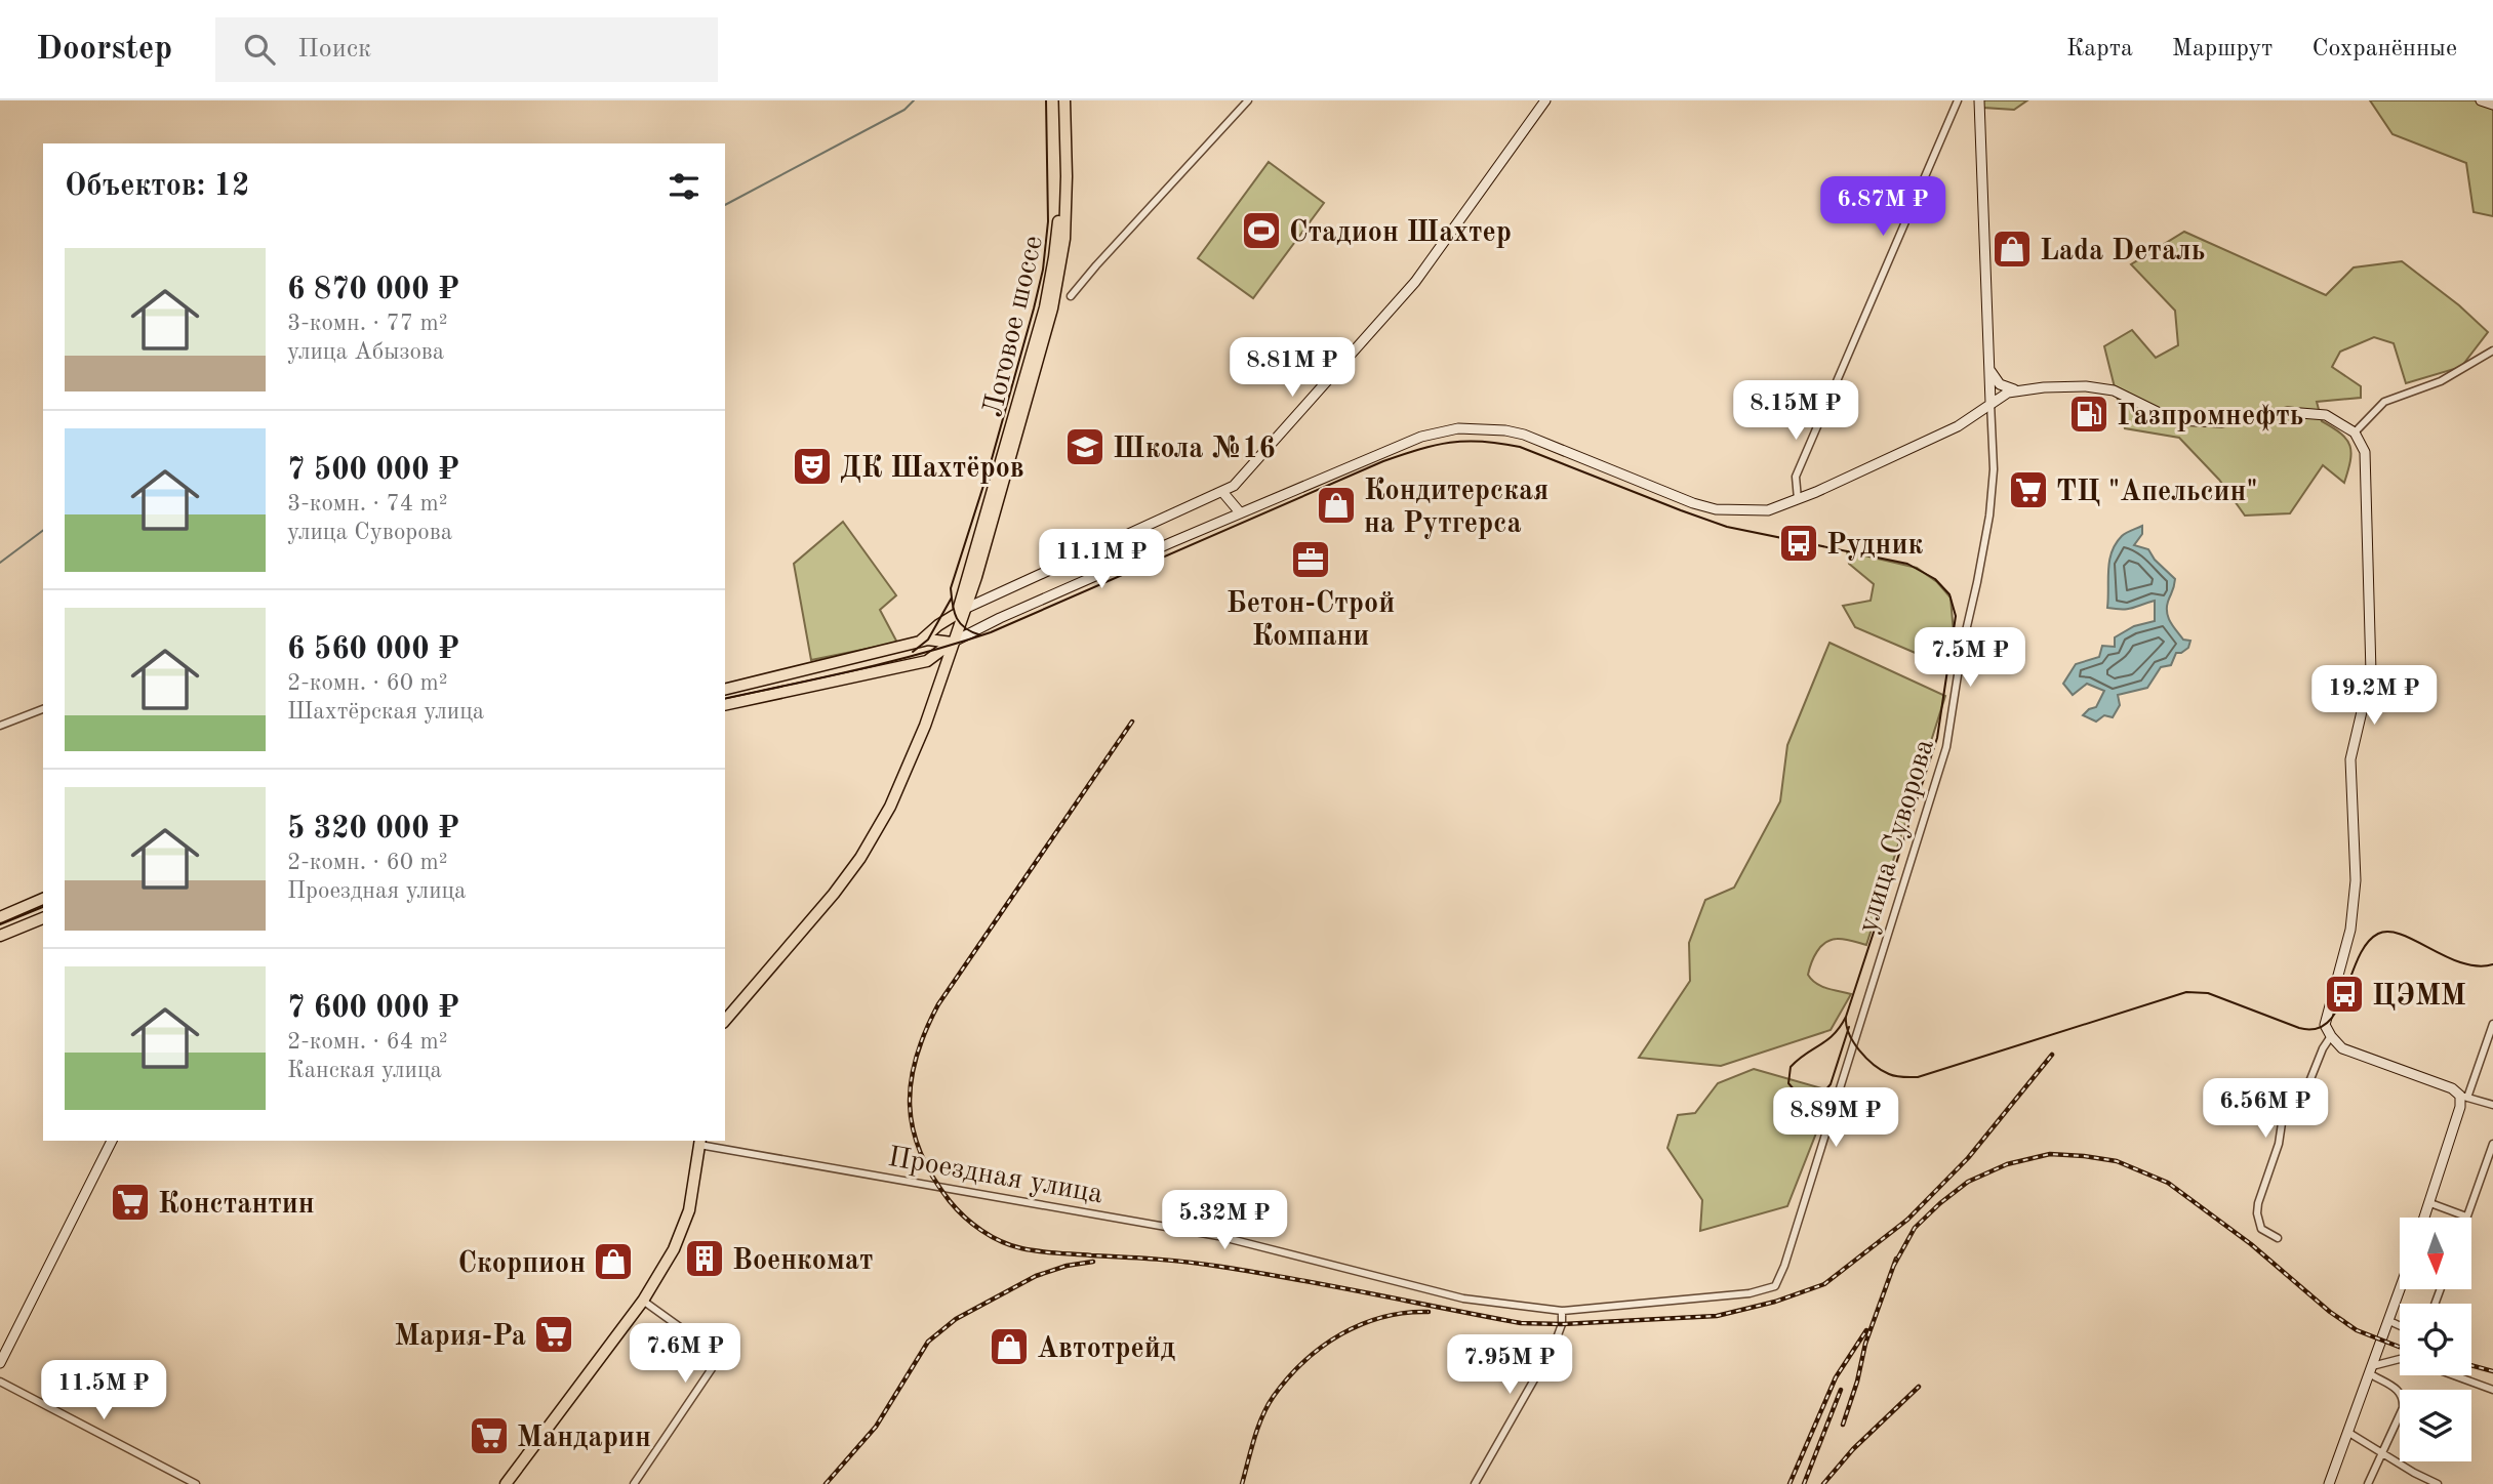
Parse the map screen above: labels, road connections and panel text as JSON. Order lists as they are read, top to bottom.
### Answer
{
  "streets": {
    "main road": ["Логовое шоссе", "улица Суворова"],
    "street": ["Проездная улица"]
  },
  "crossings": [
    ["улица Суворова", "Проездная улица"]
  ],
  "places": {
    "sports": ["Стадион Шахтер"],
    "shop": [
      "Lada Dеталь",
      "Кондитерская на Рутгерса",
      "Скорпион",
      "Автотрейд"
    ],
    "fuel station": ["Газпромнефть"],
    "school or university": ["Школа №16"],
    "theatre": ["ДК Шахтёров"],
    "supermarket": [
      "ТЦ \"Апельсин\"",
      "Константин",
      "Мария-Ра",
      "Мандарин"
    ],
    "bus stop": ["Рудник", "ЦЭММ"],
    "office": ["Бетон-Строй Компани"],
    "building": ["Военкомат"]
  },
  "north": "bottom",
  "page": {
    "header": "Doorstep",
    "search": "Поиск",
    "nav": ["Карта", "Маршрут", "Сохранённые"],
    "heading": "Объектов: 12",
    "price": [
      "6.87M ₽",
      "8.81M ₽",
      "8.15M ₽",
      "11.1M ₽",
      "7.5M ₽",
      "19.2M ₽",
      "6.56M ₽",
      "8.89M ₽",
      "5.32M ₽",
      "7.6M ₽",
      "7.95M ₽",
      "11.5M ₽"
    ],
    "list": [
      {
        "name": "6 870 000 ₽",
        "note": "3-комн. · 77 m² · улица Абызова"
      },
      {
        "name": "7 500 000 ₽",
        "note": "3-комн. · 74 m² · улица Суворова"
      },
      {
        "name": "6 560 000 ₽",
        "note": "2-комн. · 60 m² · Шахтёрская улица"
      },
      {
        "name": "5 320 000 ₽",
        "note": "2-комн. · 60 m² · Проездная улица"
      },
      {
        "name": "7 600 000 ₽",
        "note": "2-комн. · 64 m² · Канская улица"
      }
    ]
  }
}
